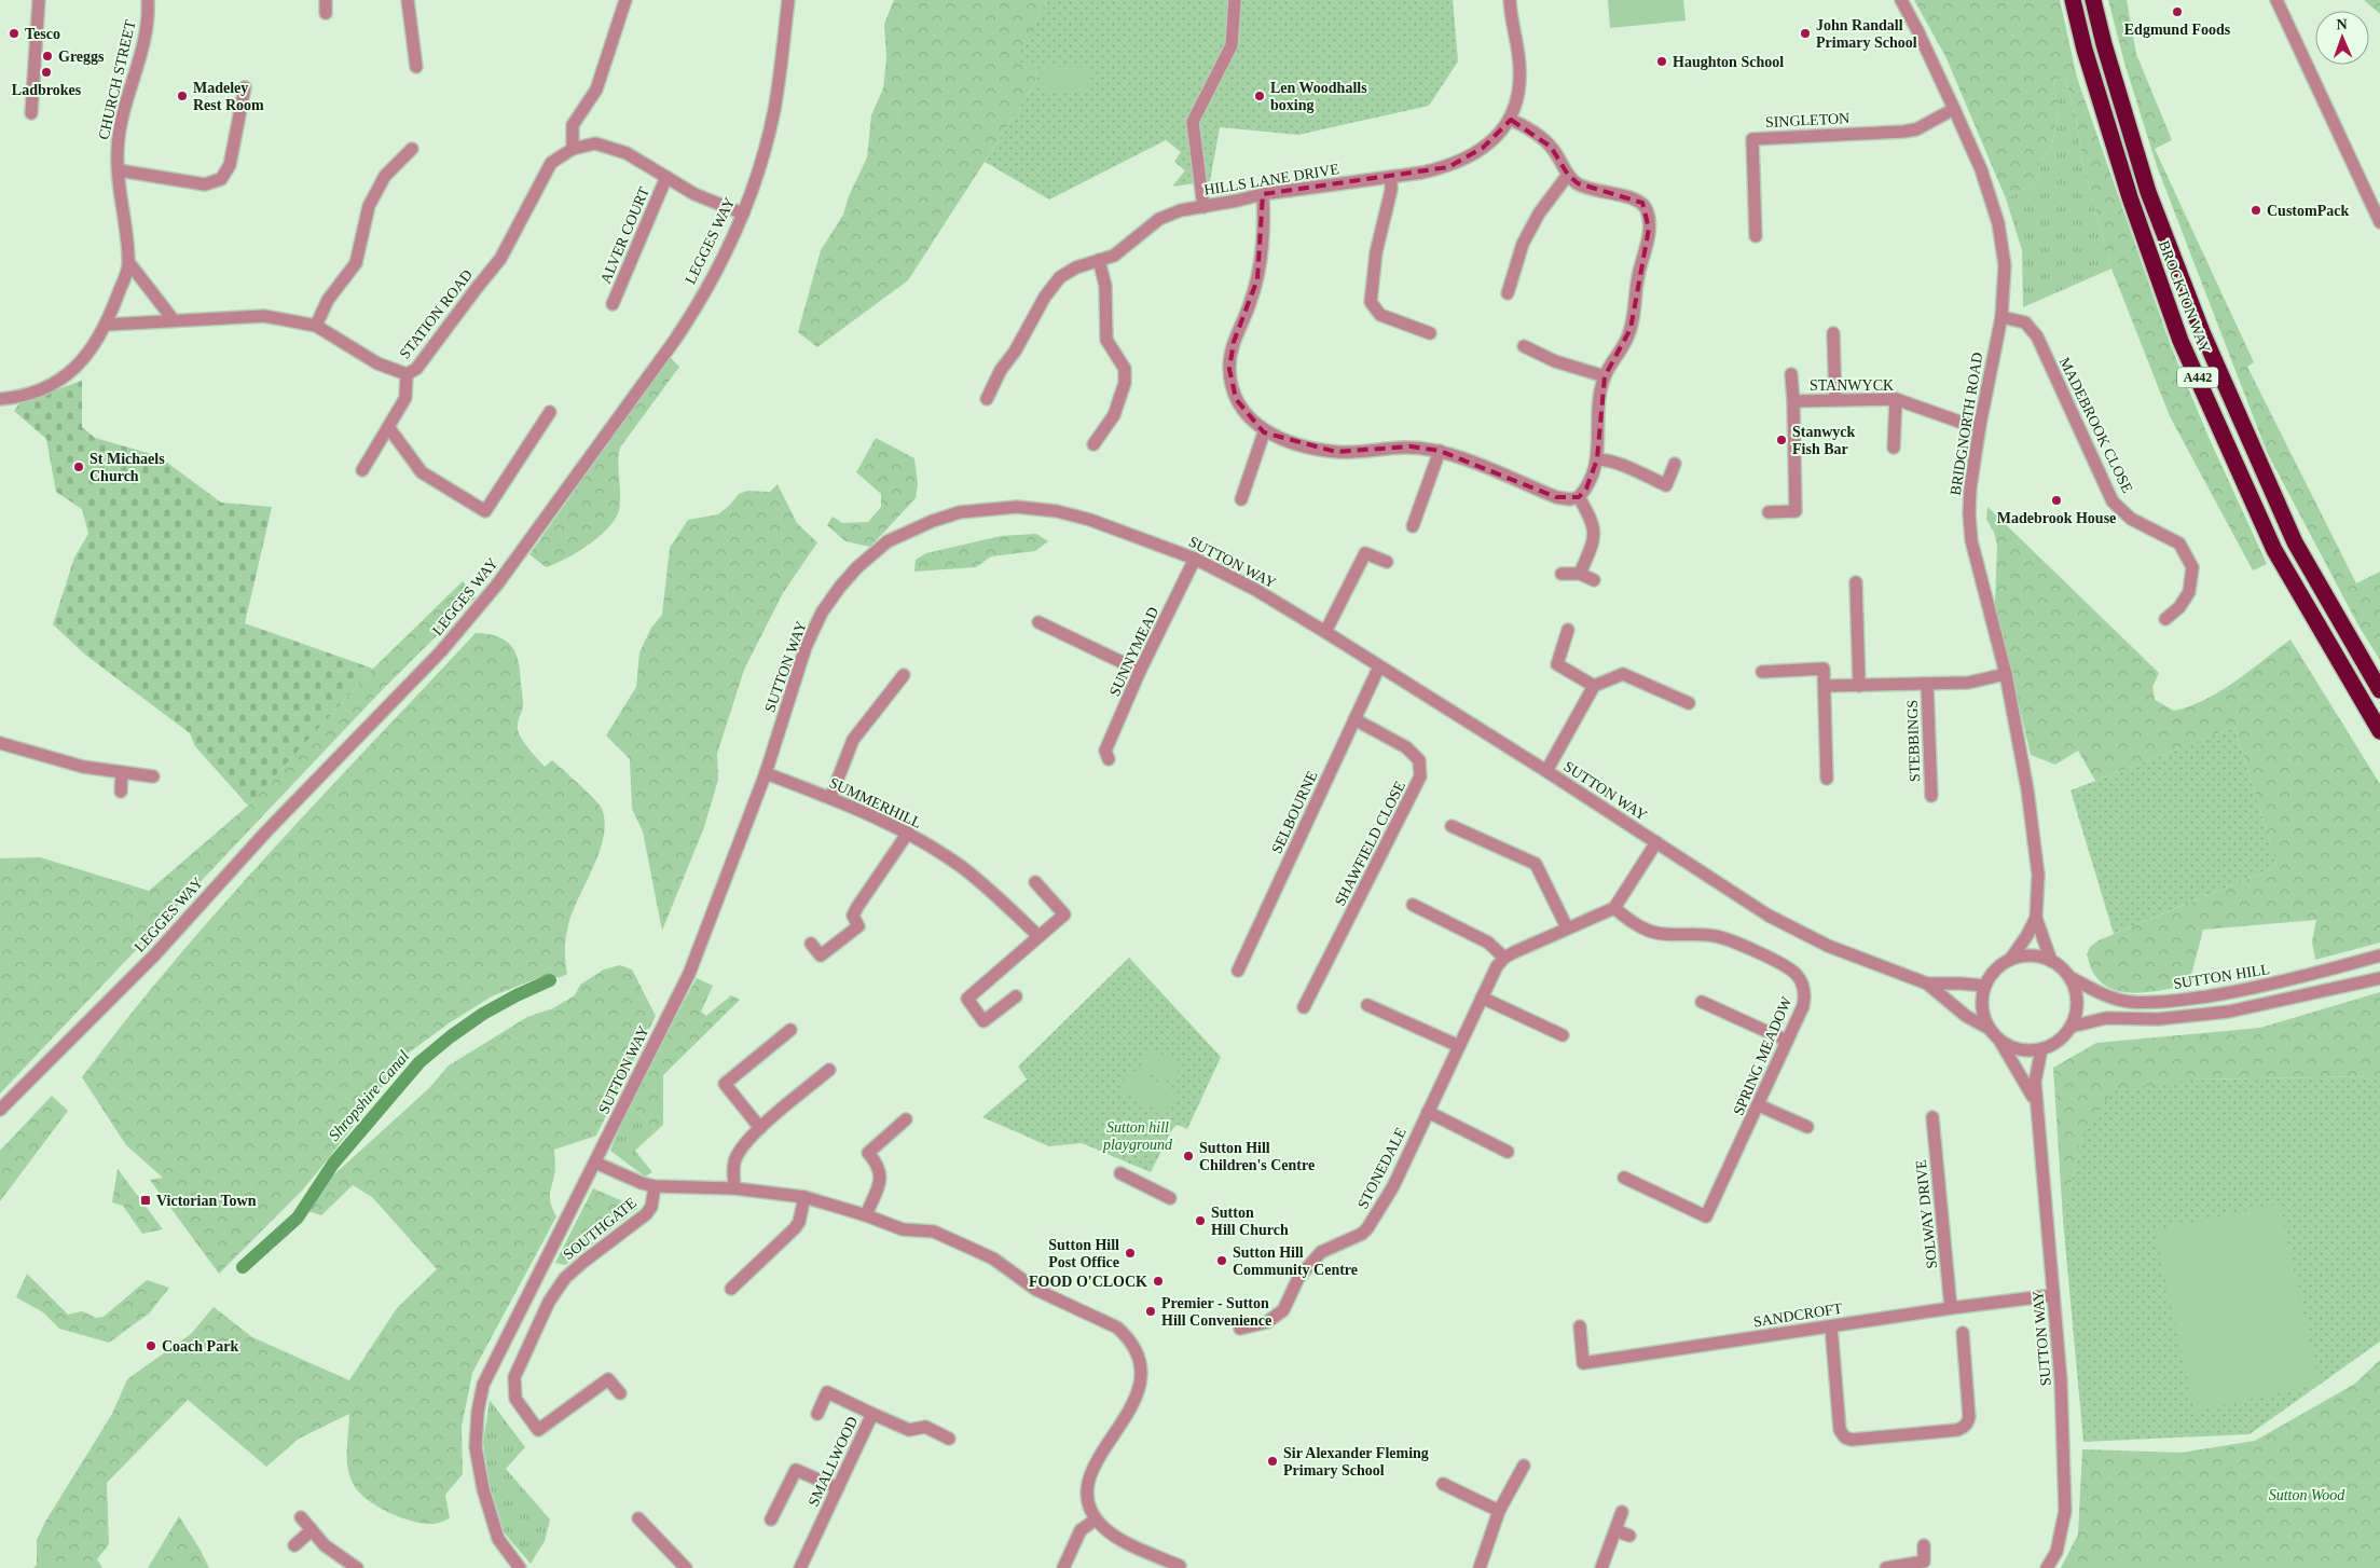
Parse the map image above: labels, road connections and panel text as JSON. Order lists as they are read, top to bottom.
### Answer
{
  "streets": {
    "highway": ["BROCKTON WAY", "A442"],
    "street": [
      "CHURCH STREET",
      "SINGLETON",
      "HILLS LANE DRIVE",
      "ALVER COURT",
      "LEGGES WAY",
      "STATION ROAD",
      "STANWYCK",
      "BRIDGNORTH ROAD",
      "MADEBROOK CLOSE",
      "SUTTON WAY",
      "SUNNYMEAD",
      "STEBBINGS",
      "SUMMERHILL",
      "SELBOURNE",
      "SHAWFIELD CLOSE",
      "SUTTON HILL",
      "SPRING MEADOW",
      "STONEDALE",
      "SOLWAY DRIVE",
      "SOUTHGATE",
      "SANDCROFT",
      "SMALLWOOD"
    ]
  },
  "crossings": [
    ["CHURCH STREET", "STATION ROAD"],
    ["SINGLETON", "BRIDGNORTH ROAD"],
    ["ALVER COURT", "STATION ROAD"],
    ["LEGGES WAY", "STATION ROAD"],
    ["STANWYCK", "BRIDGNORTH ROAD"],
    ["BRIDGNORTH ROAD", "MADEBROOK CLOSE"],
    ["BRIDGNORTH ROAD", "SUTTON WAY"],
    ["BRIDGNORTH ROAD", "STEBBINGS"],
    ["BRIDGNORTH ROAD", "SUTTON HILL"],
    ["SUTTON WAY", "SUNNYMEAD"],
    ["SUTTON WAY", "SUMMERHILL"],
    ["SUTTON WAY", "SELBOURNE"],
    ["SUTTON WAY", "SUTTON HILL"],
    ["SUTTON WAY", "SOUTHGATE"],
    ["SUTTON WAY", "SANDCROFT"],
    ["SELBOURNE", "SHAWFIELD CLOSE"],
    ["SOLWAY DRIVE", "SANDCROFT"]
  ],
  "water": ["Shropshire Canal"],
  "parks": ["Sutton hill playground", "Sutton Wood"],
  "places": {
    "other": [
      "Edgmund Foods",
      "Tesco",
      "John Randall Primary School",
      "Greggs",
      "Haughton School",
      "Ladbrokes",
      "Madeley Rest Room",
      "Len Woodhalls boxing",
      "CustomPack",
      "Stanwyck Fish Bar",
      "St Michaels Church",
      "Madebrook House",
      "Sutton Hill Children's Centre",
      "Sutton Hill Church",
      "Sutton Hill Post Office",
      "Sutton Hill Community Centre",
      "FOOD O'CLOCK",
      "Premier - Sutton Hill Convenience",
      "Coach Park",
      "Sir Alexander Fleming Primary School"
    ],
    "transit": ["Victorian Town"]
  },
  "north": "top"
}
